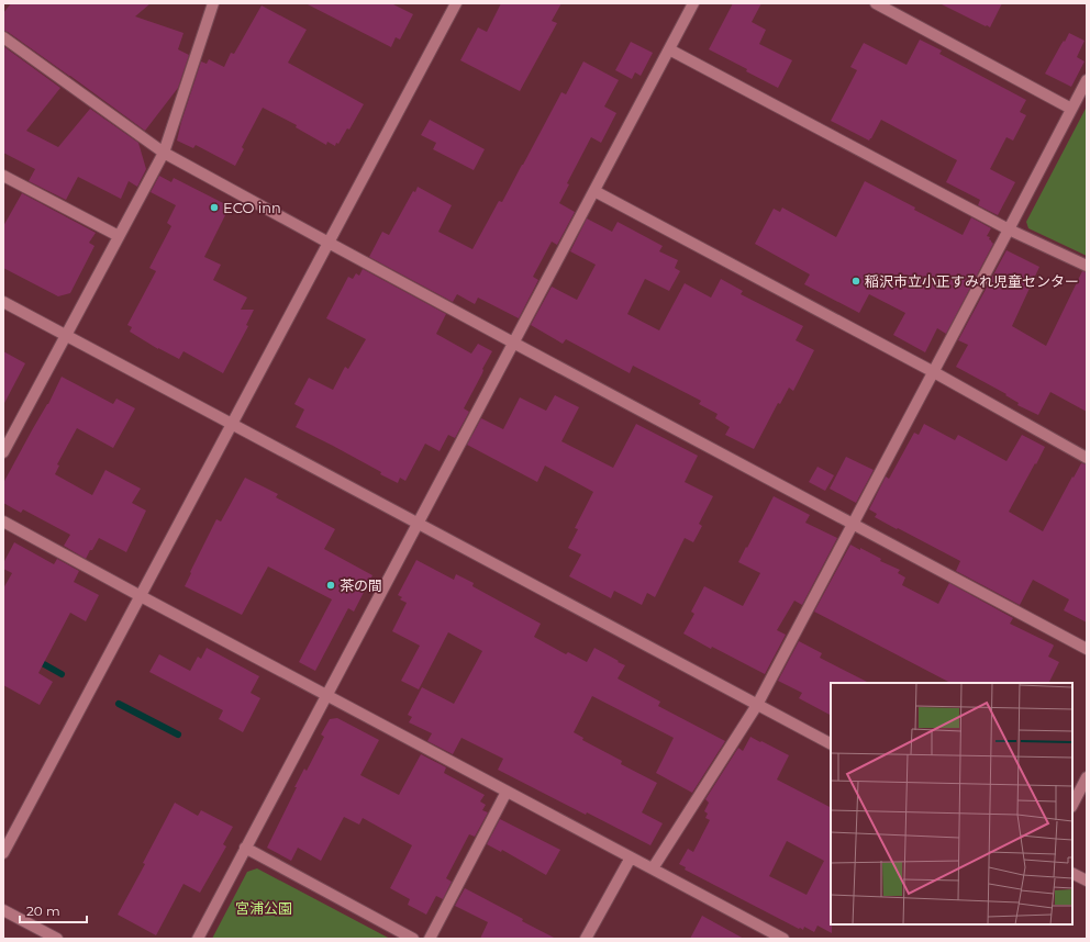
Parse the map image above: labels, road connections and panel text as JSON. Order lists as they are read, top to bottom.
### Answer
{
  "parks": ["宮浦公園"],
  "places": ["ECO inn", "稲沢市立小正すみれ児童センター", "茶の間"],
  "scale_bar": "20 m"
}
